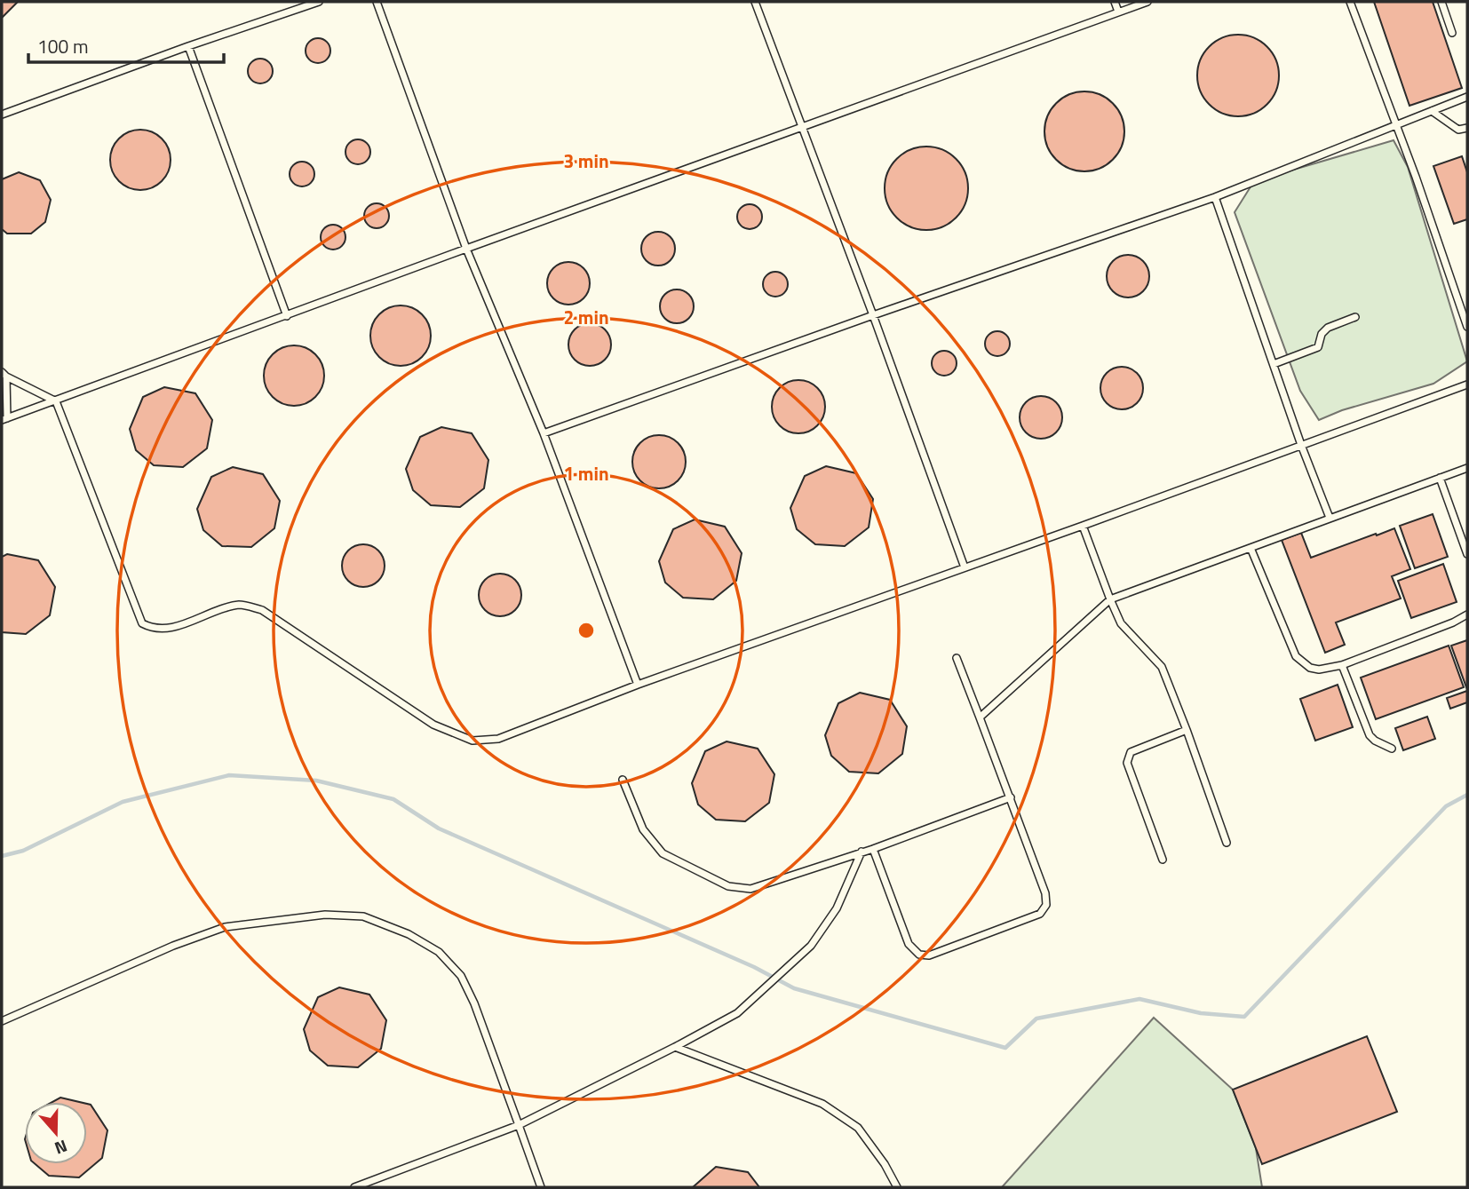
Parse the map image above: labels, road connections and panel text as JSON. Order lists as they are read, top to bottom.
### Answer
{
  "scale_bar": "100 m",
  "north": "bottom",
  "rings": ["3 min", "2 min", "1 min"]
}
